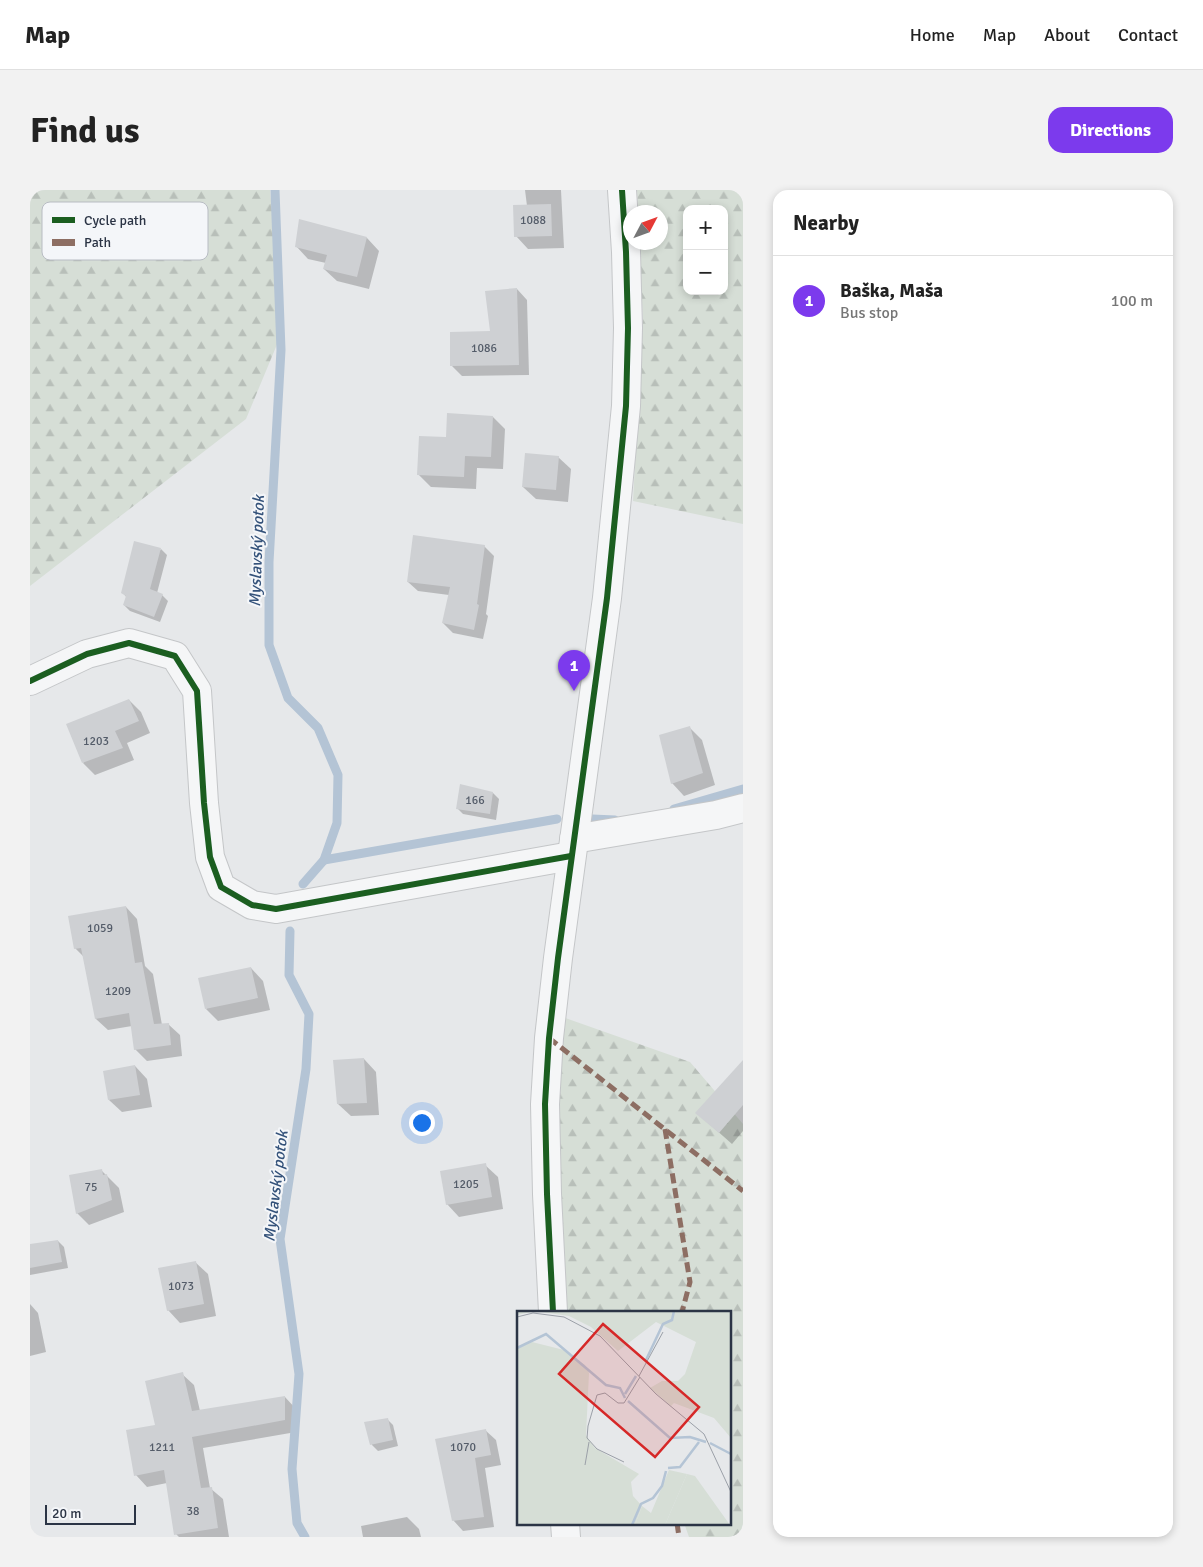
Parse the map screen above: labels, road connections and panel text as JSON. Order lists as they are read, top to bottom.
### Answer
{
  "water": ["Myslavský potok"],
  "house_numbers": [
    "1088",
    "1086",
    "1203",
    "166",
    "1059",
    "1209",
    "1205",
    "75",
    "1073",
    "1211",
    "1070",
    "38"
  ],
  "legend": ["Cycle path", "Path"],
  "scale_bar": "20 m",
  "north": "top right",
  "page": {
    "header": "Map",
    "nav": [
      "Home",
      "Map",
      "About",
      "Contact"
    ],
    "buttons": "Directions",
    "title": "Find us",
    "heading": "Nearby",
    "map_buttons": ["+", "−"],
    "list": [
      {
        "mark": "1",
        "name": "Baška, Maša",
        "note": "Bus stop",
        "value": "100 m"
      }
    ],
    "pins": "1",
    "scale": "20 m"
  }
}
